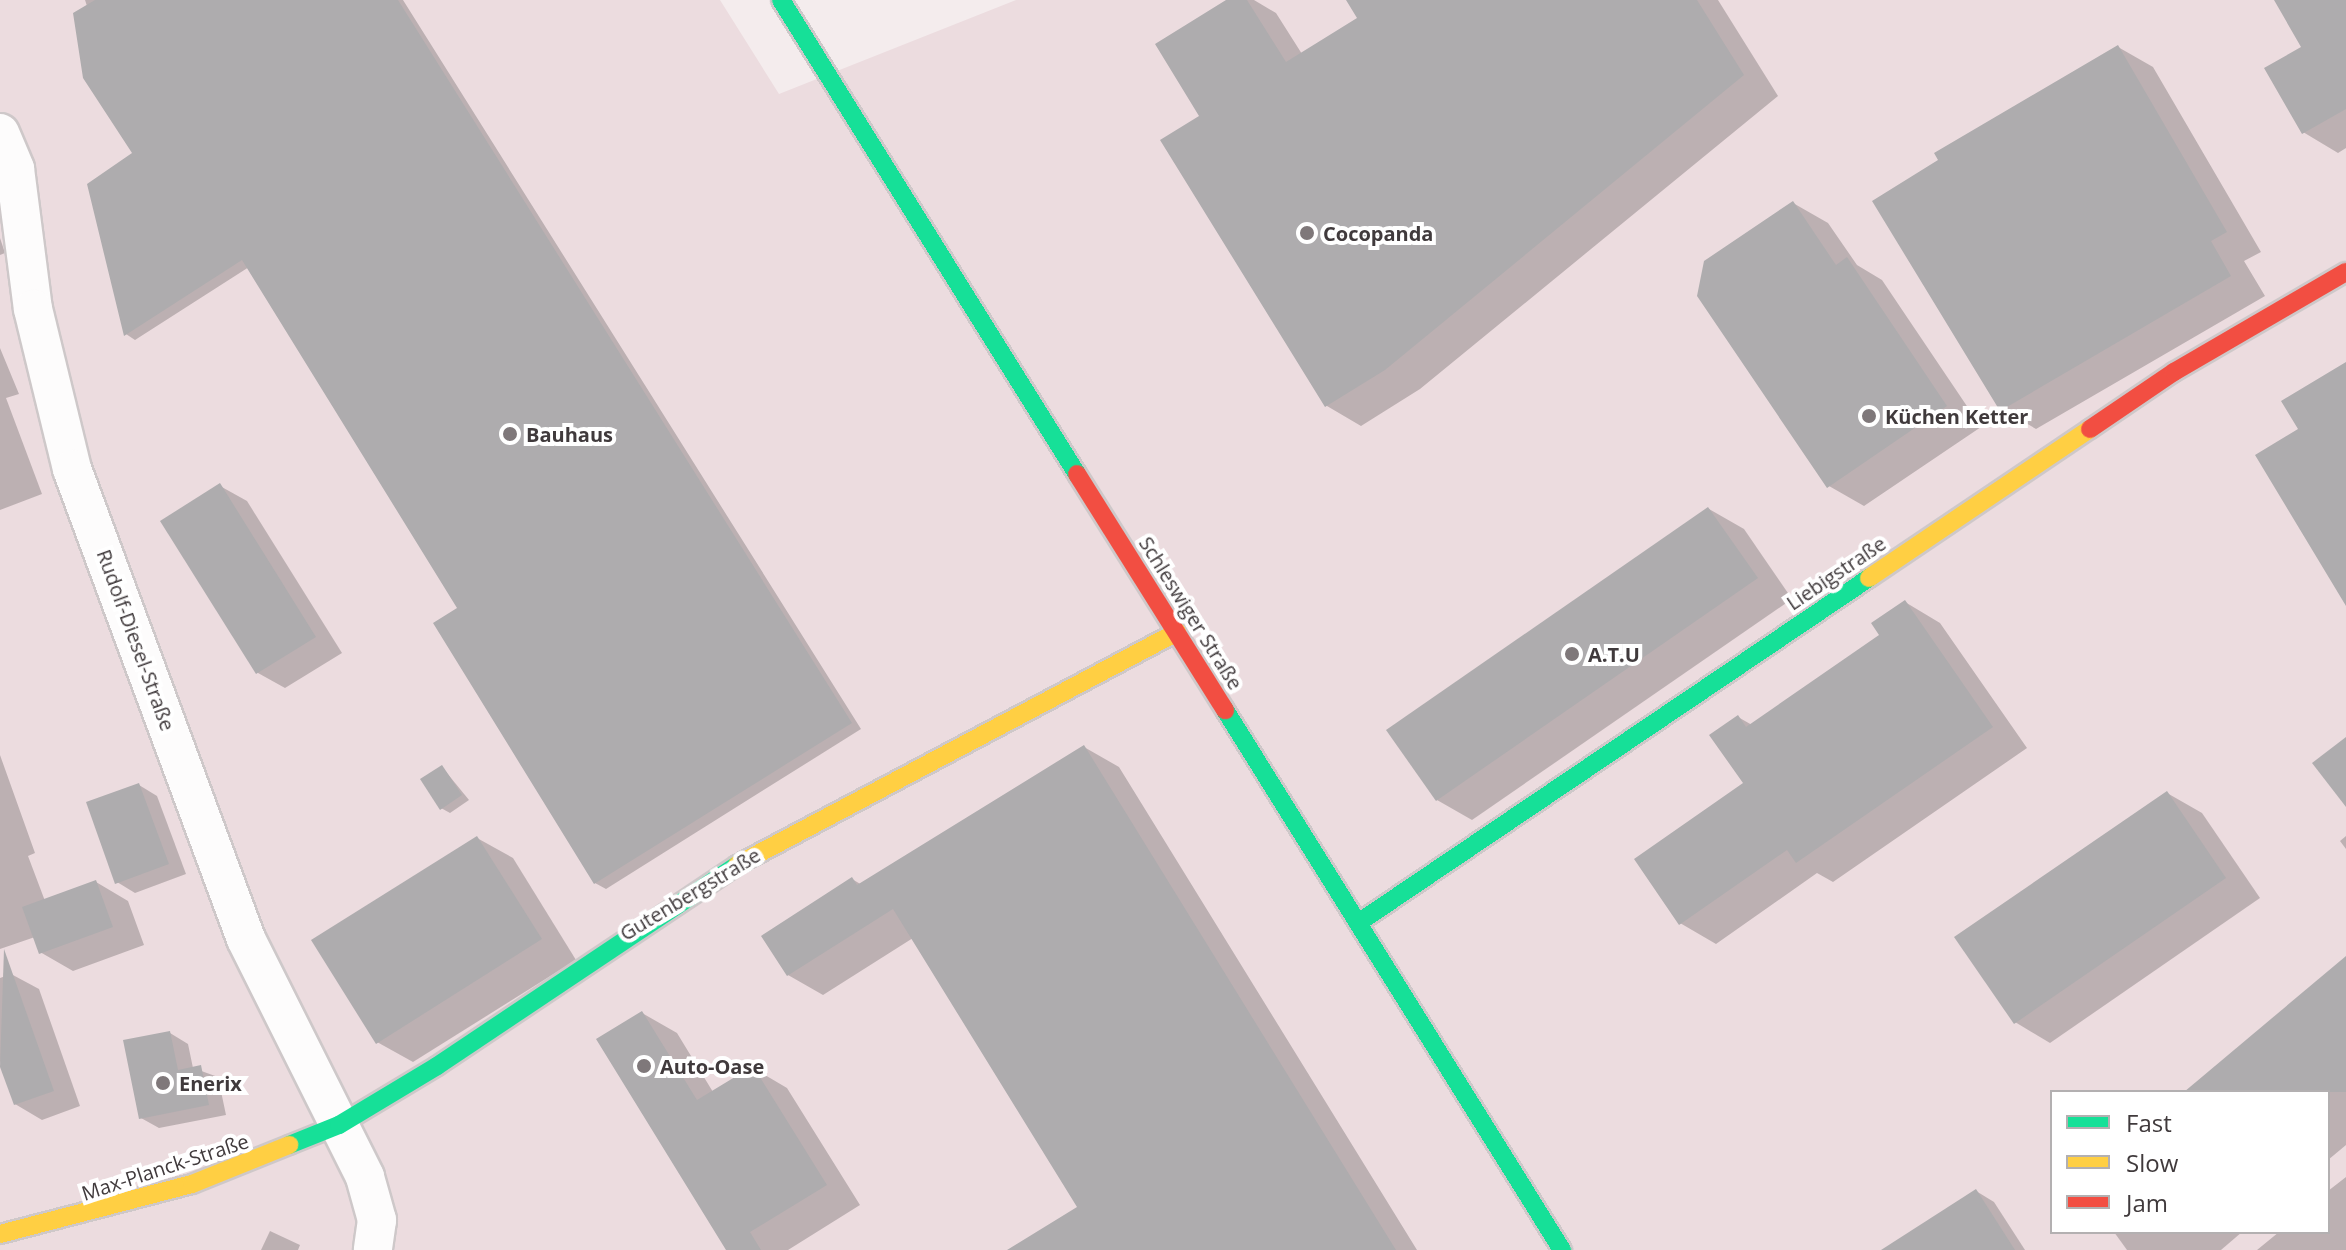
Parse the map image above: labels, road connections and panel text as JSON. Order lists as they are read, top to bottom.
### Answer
{
  "streets": {
    "street": [
      "Liebigstraße",
      "Schleswiger Straße",
      "Rudolf-Diesel-Straße",
      "Gutenbergstraße",
      "Max-Planck-Straße"
    ]
  },
  "crossings": [
    ["Liebigstraße", "Schleswiger Straße"],
    ["Schleswiger Straße", "Gutenbergstraße"],
    ["Rudolf-Diesel-Straße", "Gutenbergstraße"],
    ["Rudolf-Diesel-Straße", "Max-Planck-Straße"],
    ["Gutenbergstraße", "Max-Planck-Straße"]
  ],
  "places": [
    "Cocopanda",
    "Küchen Ketter",
    "Bauhaus",
    "A.T.U",
    "Auto-Oase",
    "Enerix"
  ],
  "legend": ["Fast", "Slow", "Jam"]
}
